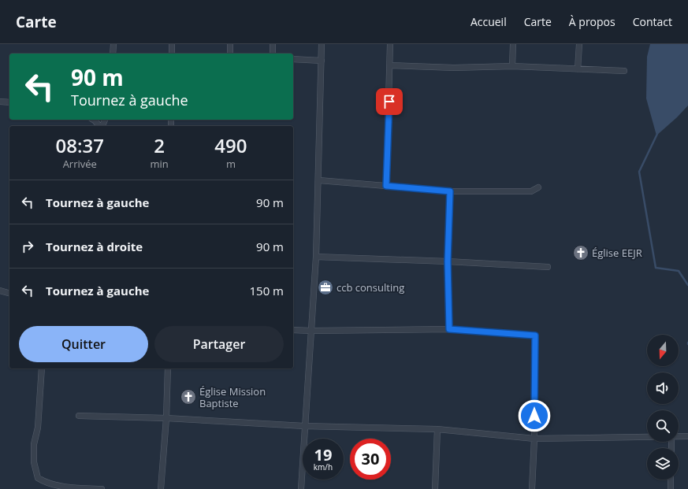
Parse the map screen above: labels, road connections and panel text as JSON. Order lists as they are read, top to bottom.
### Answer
{
  "places": {
    "church": ["Église EEJR", "Église Mission Baptiste"],
    "office": ["ccb consulting"]
  },
  "north": "bottom",
  "page": {
    "header": "Carte",
    "nav": [
      "Accueil",
      "Carte",
      "À propos",
      "Contact"
    ],
    "turn": ["90 m", "Tournez à gauche"],
    "eta": [
      "08:37",
      "Arrivée",
      "2",
      "min",
      "490",
      "m"
    ],
    "list": [
      {
        "name": "Tournez à gauche",
        "value": "90 m"
      },
      {
        "name": "Tournez à droite",
        "value": "90 m"
      },
      {
        "name": "Tournez à gauche",
        "value": "150 m"
      }
    ],
    "buttons": ["Quitter", "Partager"],
    "speed": "19 km/h",
    "limit": "30"
  }
}
